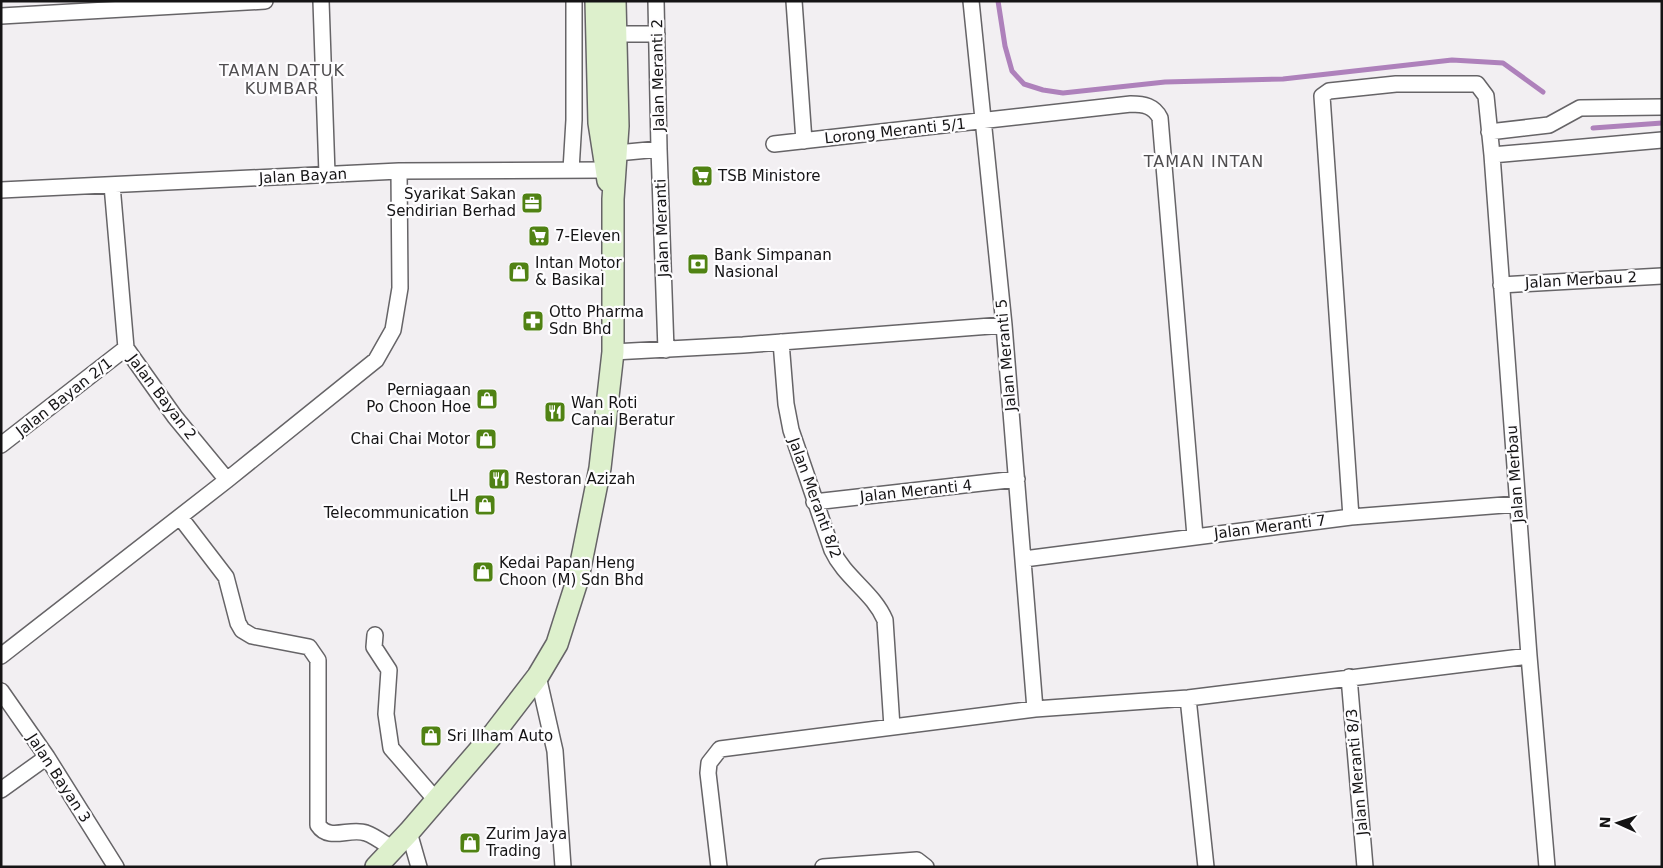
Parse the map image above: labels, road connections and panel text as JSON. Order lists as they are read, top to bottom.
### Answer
{
  "streets": {
    "street": [
      "Jalan Meranti 2",
      "Lorong Meranti 5/1",
      "Jalan Bayan",
      "Jalan Meranti",
      "Jalan Merbau 2",
      "Jalan Meranti 5",
      "Jalan Bayan 2/1",
      "Jalan Bayan 2",
      "Jalan Merbau",
      "Jalan Meranti 4",
      "Jalan Meranti 8/2",
      "Jalan Meranti 7",
      "Jalan Meranti 8/3",
      "Jalan Bayan 3"
    ]
  },
  "crossings": [
    ["Jalan Meranti 2", "Jalan Meranti"],
    ["Lorong Meranti 5/1", "Jalan Meranti 5"],
    ["Lorong Meranti 5/1", "Jalan Meranti 7"],
    ["Jalan Bayan", "Jalan Bayan 2"],
    ["Jalan Merbau 2", "Jalan Merbau"],
    ["Jalan Meranti 5", "Jalan Meranti 4"],
    ["Jalan Meranti 5", "Jalan Meranti 7"],
    ["Jalan Bayan 2/1", "Jalan Bayan 2"],
    ["Jalan Merbau", "Jalan Meranti 7"],
    ["Jalan Meranti 4", "Jalan Meranti 8/2"]
  ],
  "districts": ["TAMAN DATUK KUMBAR", "TAMAN INTAN"],
  "places": {
    "supermarket": ["TSB Ministore", "7-Eleven"],
    "office": ["Syarikat Sakan Sendirian Berhad"],
    "bank": ["Bank Simpanan Nasional"],
    "shop": [
      "Intan Motor & Basikal",
      "Perniagaan Po Choon Hoe",
      "Chai Chai Motor",
      "LH Telecommunication",
      "Kedai Papan Heng Choon (M) Sdn Bhd",
      "Sri Ilham Auto",
      "Zurim Jaya Trading"
    ],
    "pharmacy": ["Otto Pharma Sdn Bhd"],
    "restaurant": ["Wan Roti Canai Beratur", "Restoran Azizah"]
  },
  "north": "left"
}
